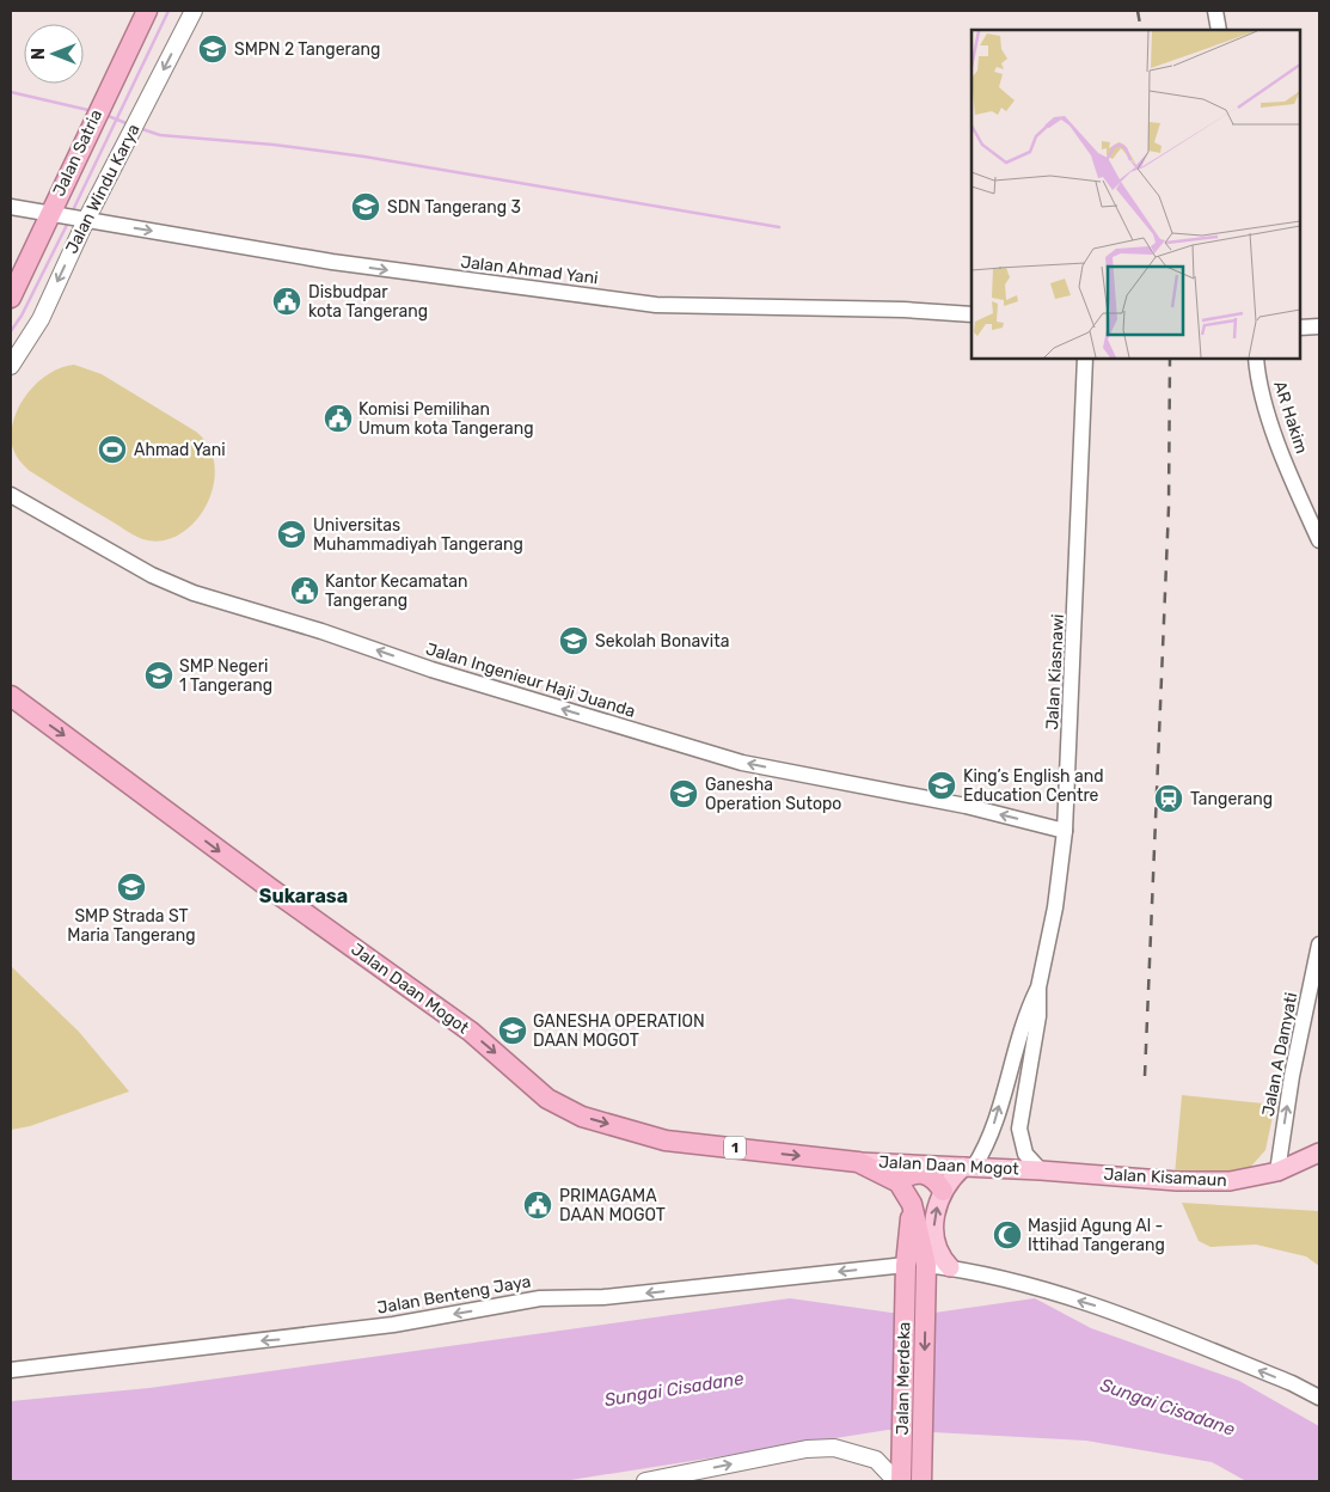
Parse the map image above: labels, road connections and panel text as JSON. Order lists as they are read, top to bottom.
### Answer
{
  "streets": {
    "highway": [
      "Jalan Satria",
      "Jalan Daan Mogot",
      "1",
      "Jalan Merdeka"
    ],
    "main road": ["Jalan Windu Karya", "Jalan Kisamaun"],
    "street": [
      "Jalan Ahmad Yani",
      "AR Hakim",
      "Jalan Kiasnawi",
      "Jalan Ingenieur Haji Juanda",
      "Jalan A Damyati",
      "Jalan Benteng Jaya"
    ]
  },
  "crossings": [
    ["Jalan Satria", "Jalan Ahmad Yani"],
    ["Jalan Windu Karya", "Jalan Ahmad Yani"],
    ["Jalan Kiasnawi", "Jalan Ingenieur Haji Juanda"],
    ["Jalan Kiasnawi", "Jalan Daan Mogot"],
    ["Jalan Kiasnawi", "Jalan Kisamaun"],
    ["Jalan Daan Mogot", "Jalan Kisamaun"],
    ["Jalan Daan Mogot", "Jalan Merdeka"],
    ["Jalan A Damyati", "Jalan Kisamaun"],
    ["Jalan Benteng Jaya", "Jalan Merdeka"]
  ],
  "one_way": [
    "Jalan Windu Karya",
    "Jalan Ahmad Yani",
    "Jalan Ingenieur Haji Juanda",
    "Jalan Daan Mogot",
    "Jalan A Damyati",
    "Jalan Benteng Jaya"
  ],
  "districts": ["Sukarasa"],
  "water": ["Sungai Cisadane"],
  "places": {
    "school or university": [
      "SMPN 2 Tangerang",
      "SDN Tangerang 3",
      "Universitas Muhammadiyah Tangerang",
      "Sekolah Bonavita",
      "SMP Negeri 1 Tangerang",
      "King’s English and Education Centre",
      "Ganesha Operation Sutopo",
      "SMP Strada ST Maria Tangerang",
      "GANESHA OPERATION DAAN MOGOT"
    ],
    "public building": [
      "Disbudpar kota Tangerang",
      "Komisi Pemilihan Umum kota Tangerang",
      "Kantor Kecamatan Tangerang",
      "PRIMAGAMA DAAN MOGOT"
    ],
    "sports": ["Ahmad Yani"],
    "station": ["Tangerang"],
    "mosque": ["Masjid Agung Al - Ittihad Tangerang"]
  },
  "north": "left"
}
